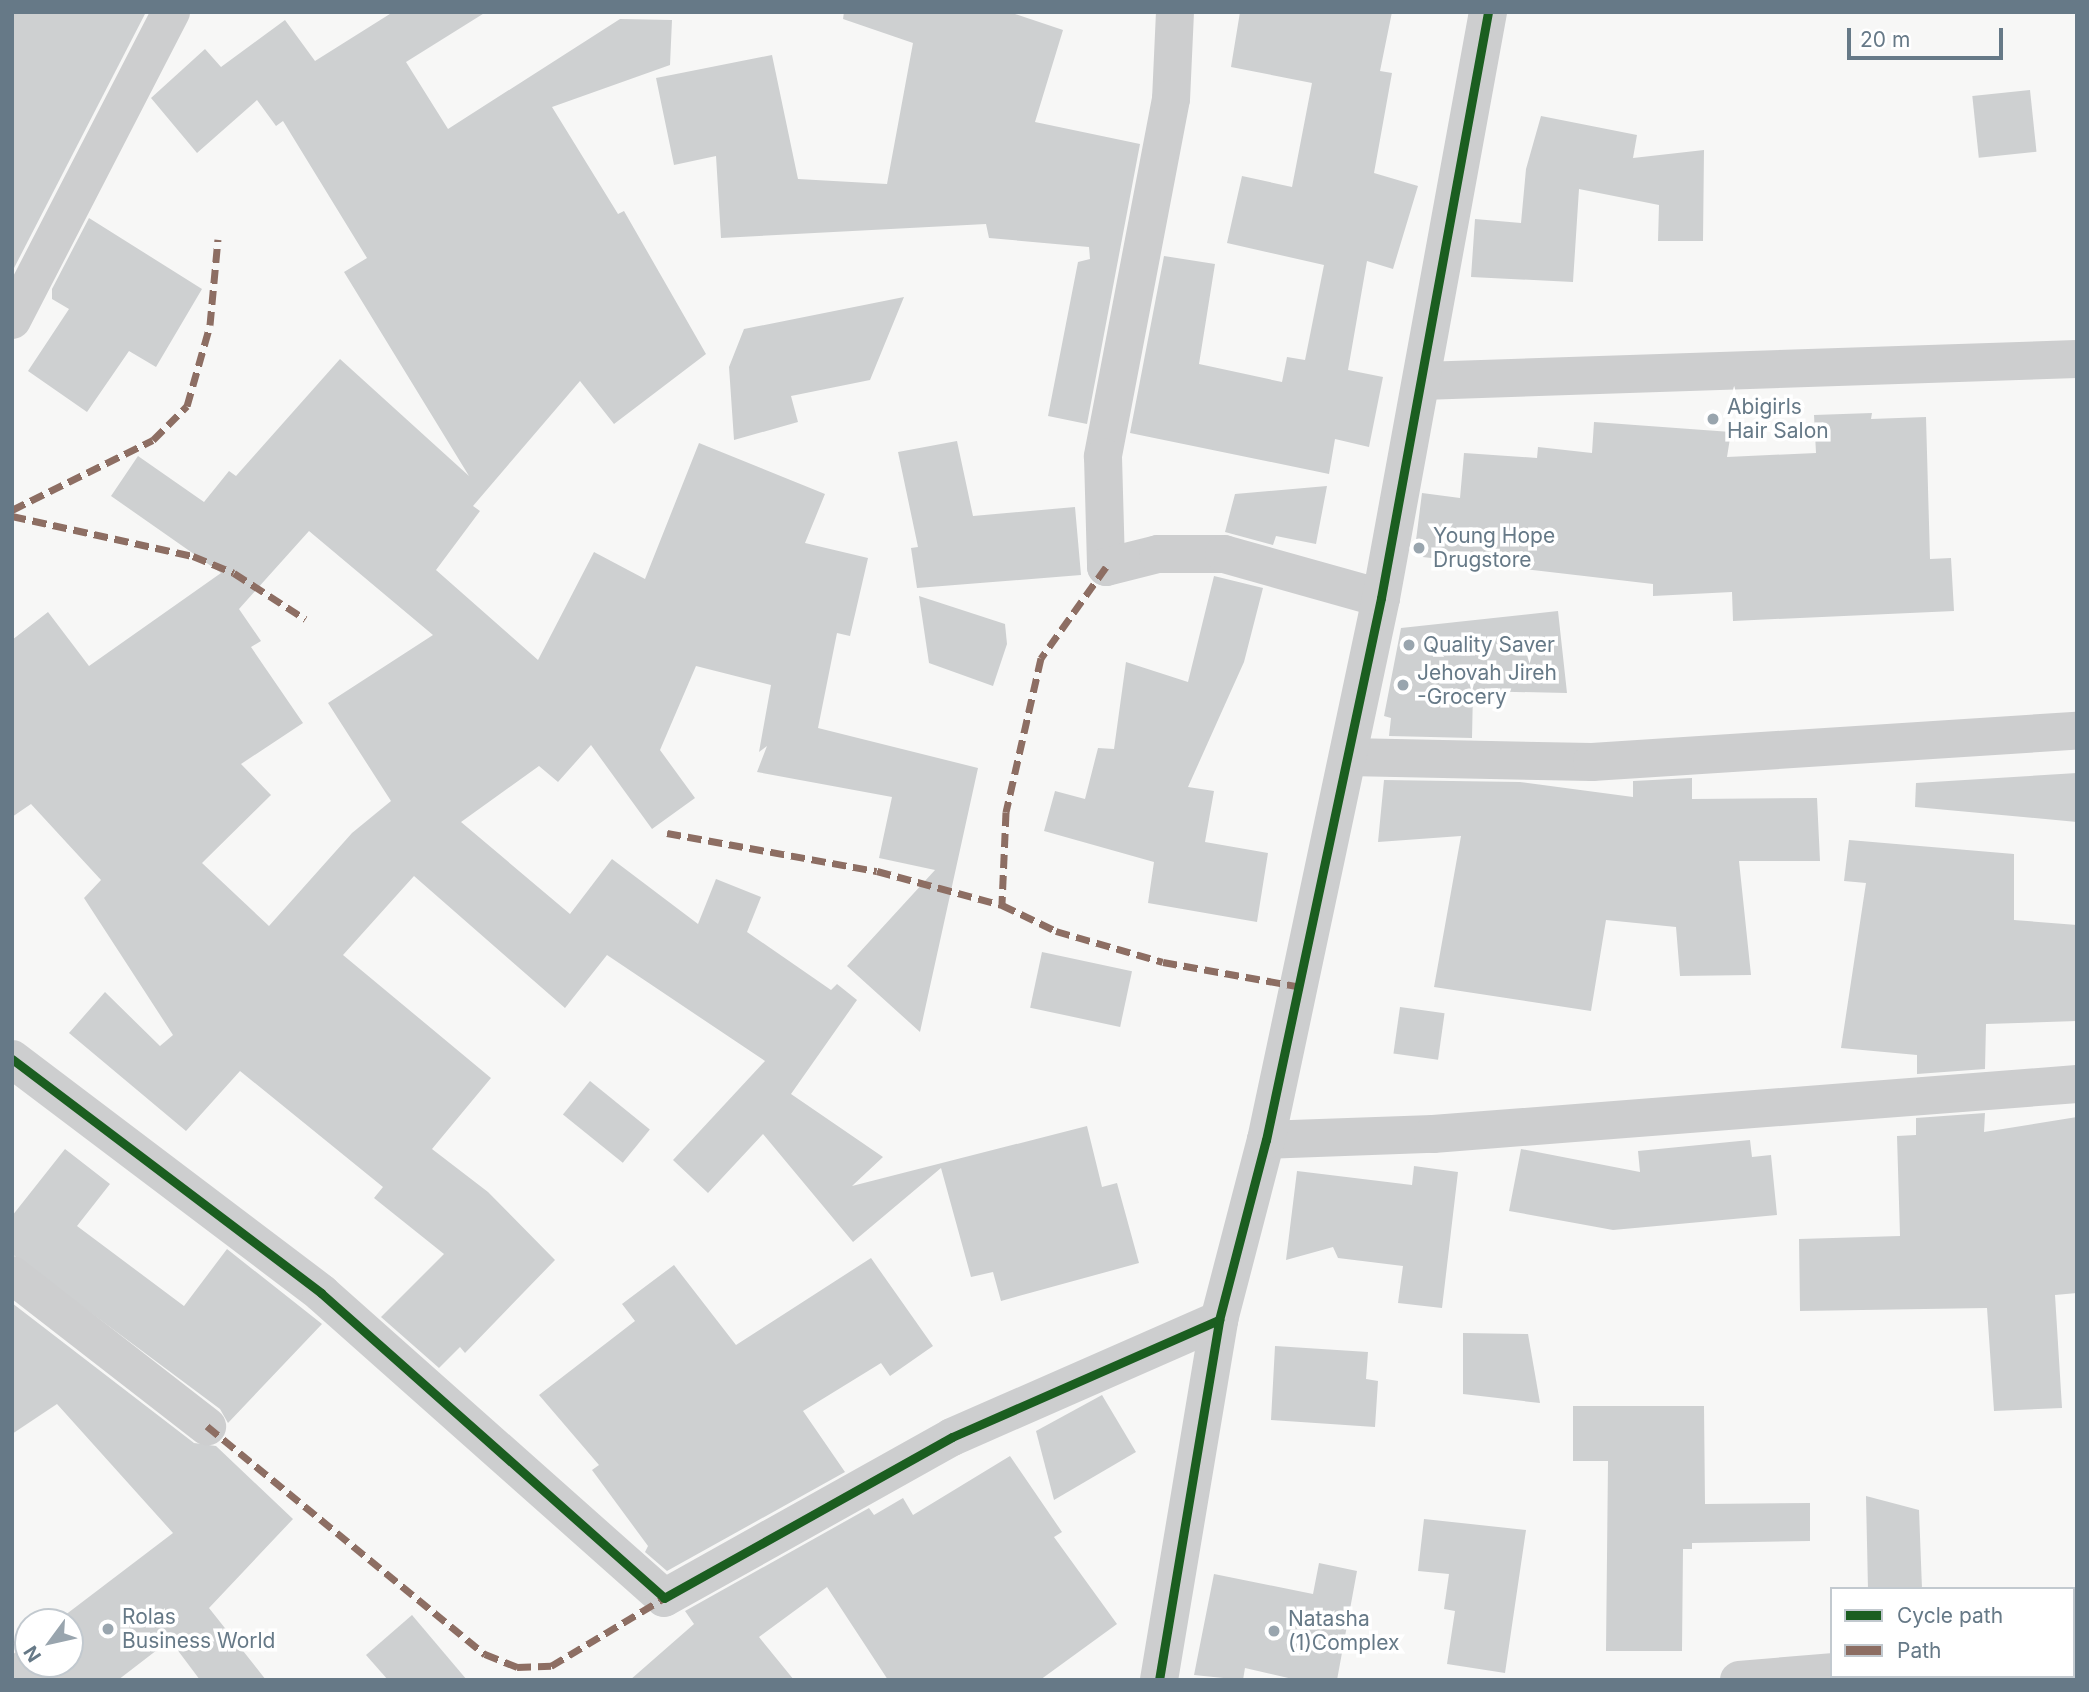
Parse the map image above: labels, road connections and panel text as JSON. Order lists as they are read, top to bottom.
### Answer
{
  "places": [
    "Abigirls Hair Salon",
    "Young Hope Drugstore",
    "Quality Saver",
    "Jehovah Jireh -Grocery",
    "Rolas Business World",
    "Natasha (1)Complex"
  ],
  "legend": ["Cycle path", "Path"],
  "scale_bar": "20 m",
  "north": "bottom left"
}
